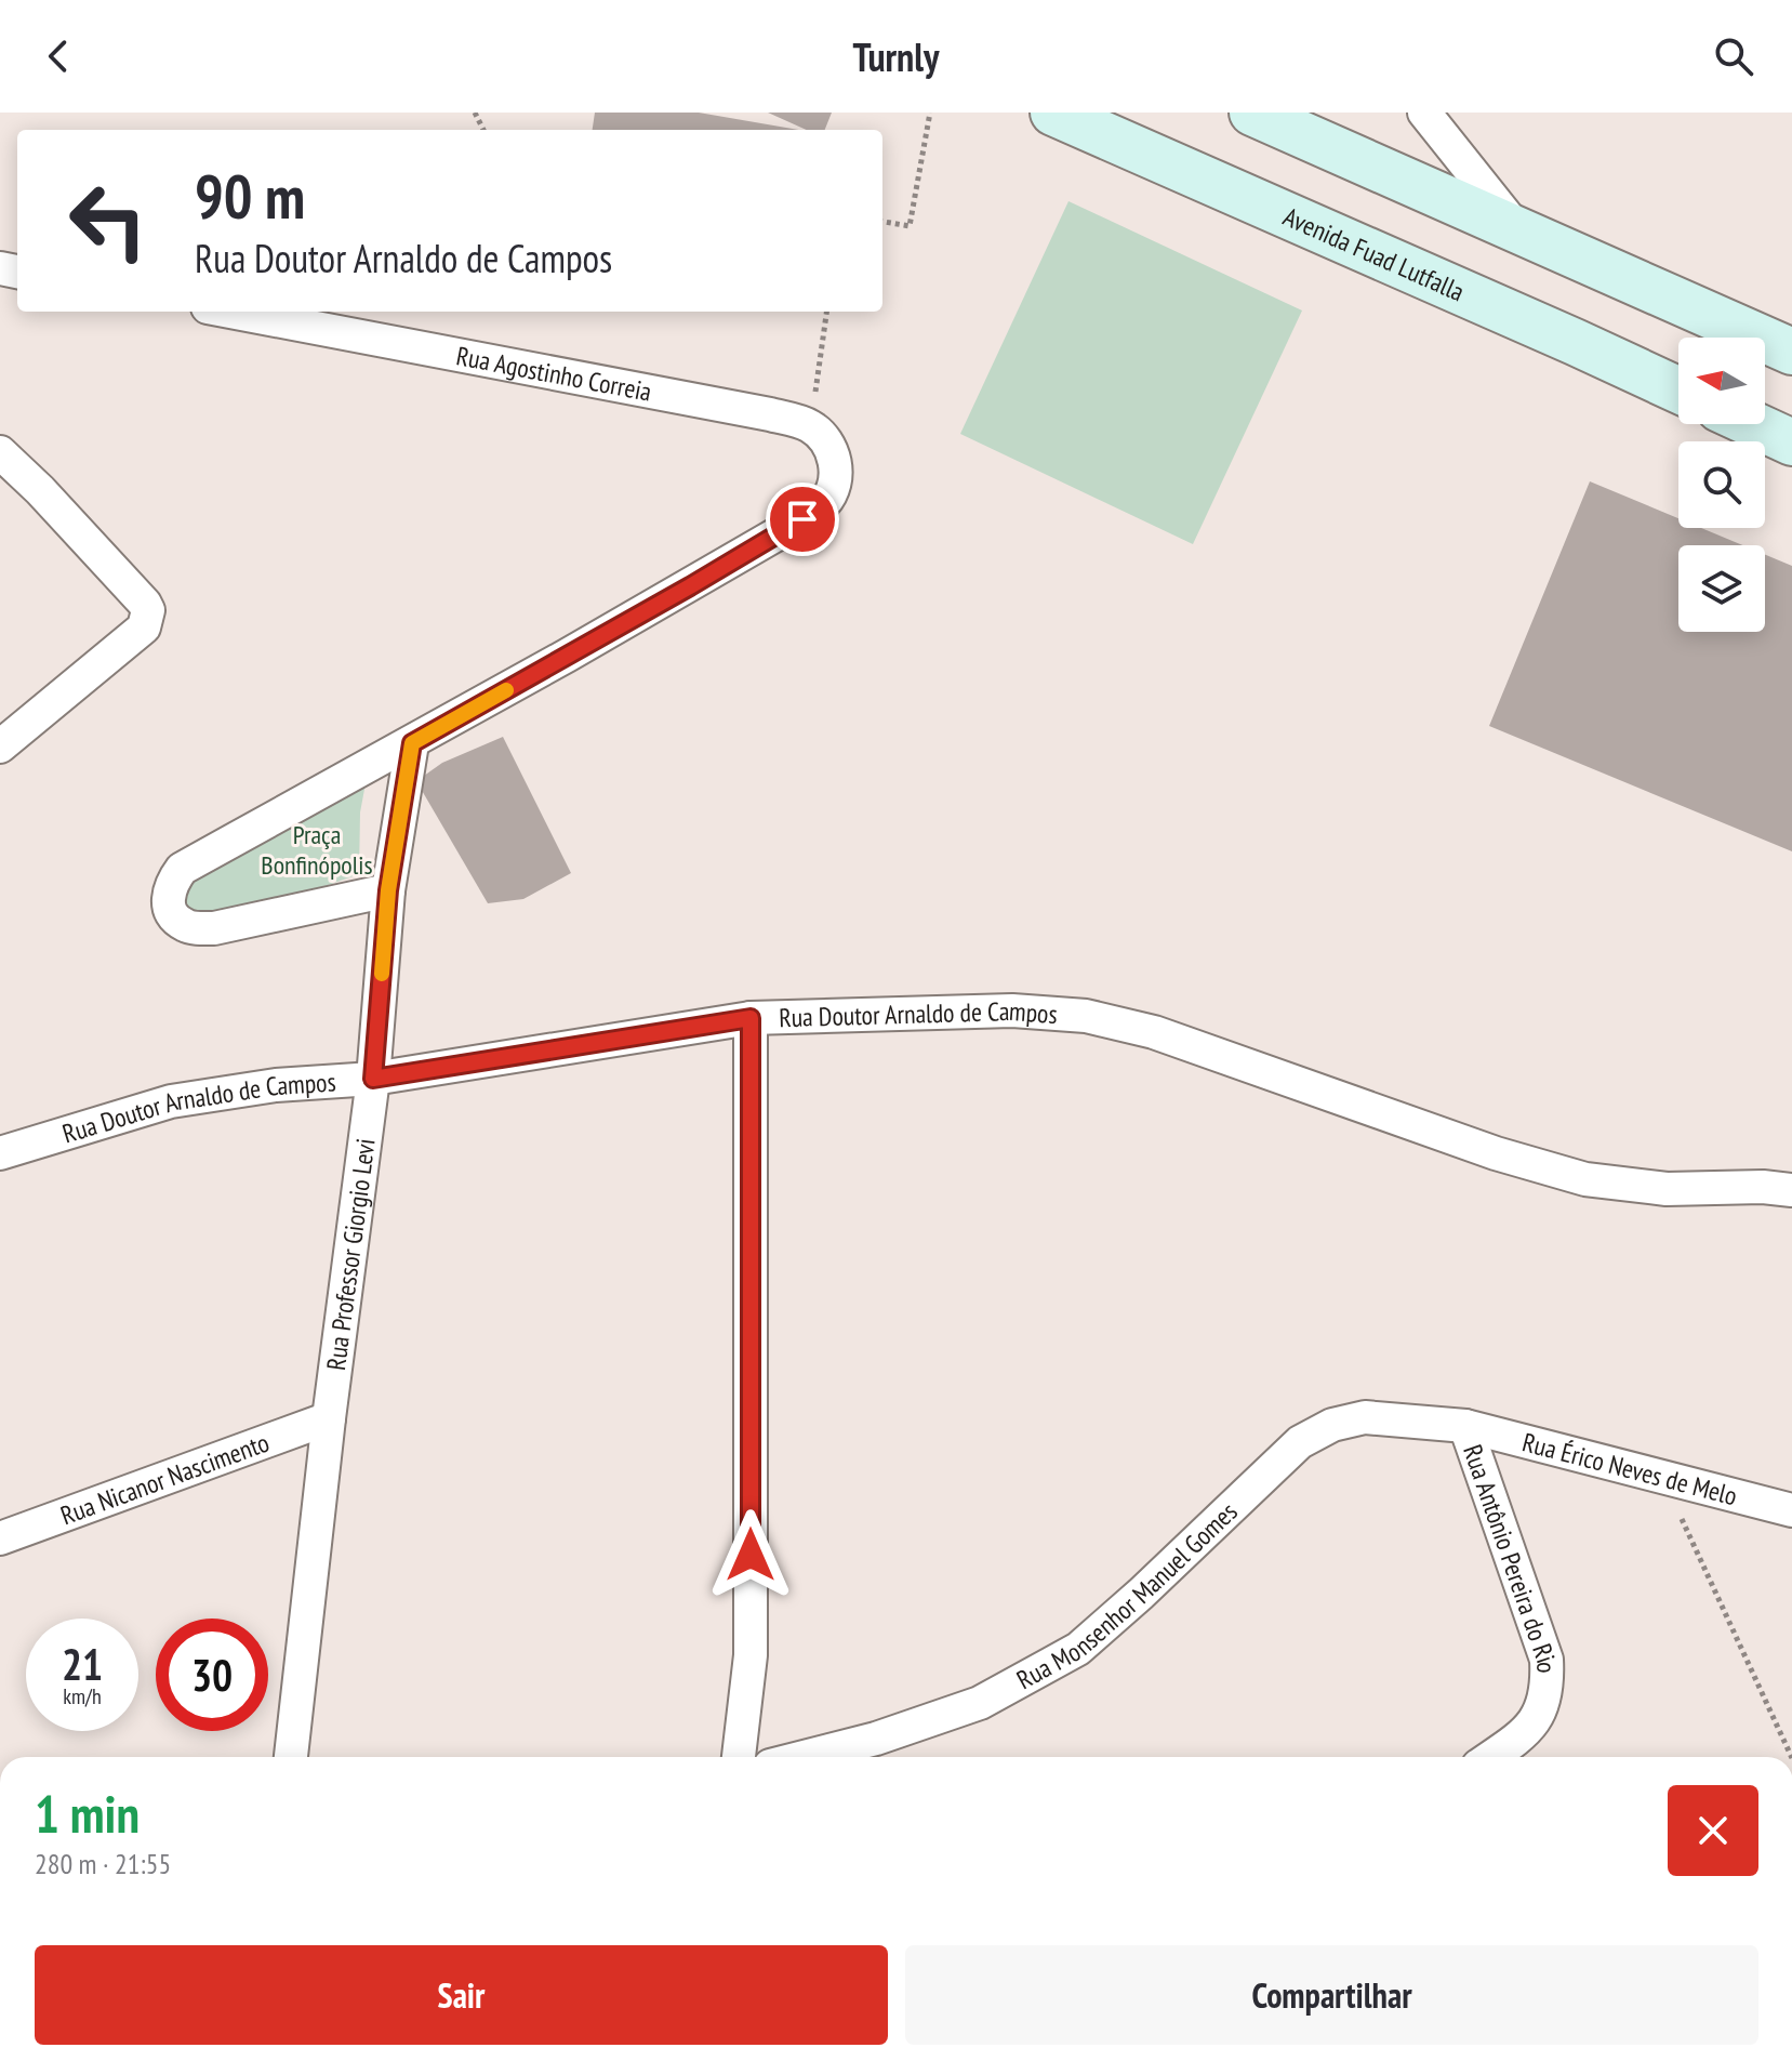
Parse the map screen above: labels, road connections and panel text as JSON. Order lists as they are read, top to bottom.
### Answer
{
  "streets": {
    "main road": ["Avenida Fuad Lutfalla"],
    "street": [
      "Rua Agostinho Correia",
      "Rua Doutor Arnaldo de Campos",
      "Rua Professor Giorgio Levi",
      "Rua Érico Neves de Melo",
      "Rua Nicanor Nascimento",
      "Rua Antônio Pereira do Rio",
      "Rua Monsenhor Manuel Gomes"
    ]
  },
  "crossings": [
    ["Rua Doutor Arnaldo de Campos", "Rua Professor Giorgio Levi"],
    ["Rua Professor Giorgio Levi", "Rua Nicanor Nascimento"],
    ["Rua Érico Neves de Melo", "Rua Antônio Pereira do Rio"],
    ["Rua Érico Neves de Melo", "Rua Monsenhor Manuel Gomes"],
    ["Rua Antônio Pereira do Rio", "Rua Monsenhor Manuel Gomes"]
  ],
  "parks": ["Praça Bonfinópolis"],
  "north": "left",
  "page": {
    "header": "Turnly",
    "turn": ["90 m", "Rua Doutor Arnaldo de Campos"],
    "speed": "21 km/h",
    "limit": "30",
    "heading": ["1 min", "280 m · 21:55"],
    "buttons": ["Sair", "Compartilhar"]
  }
}
